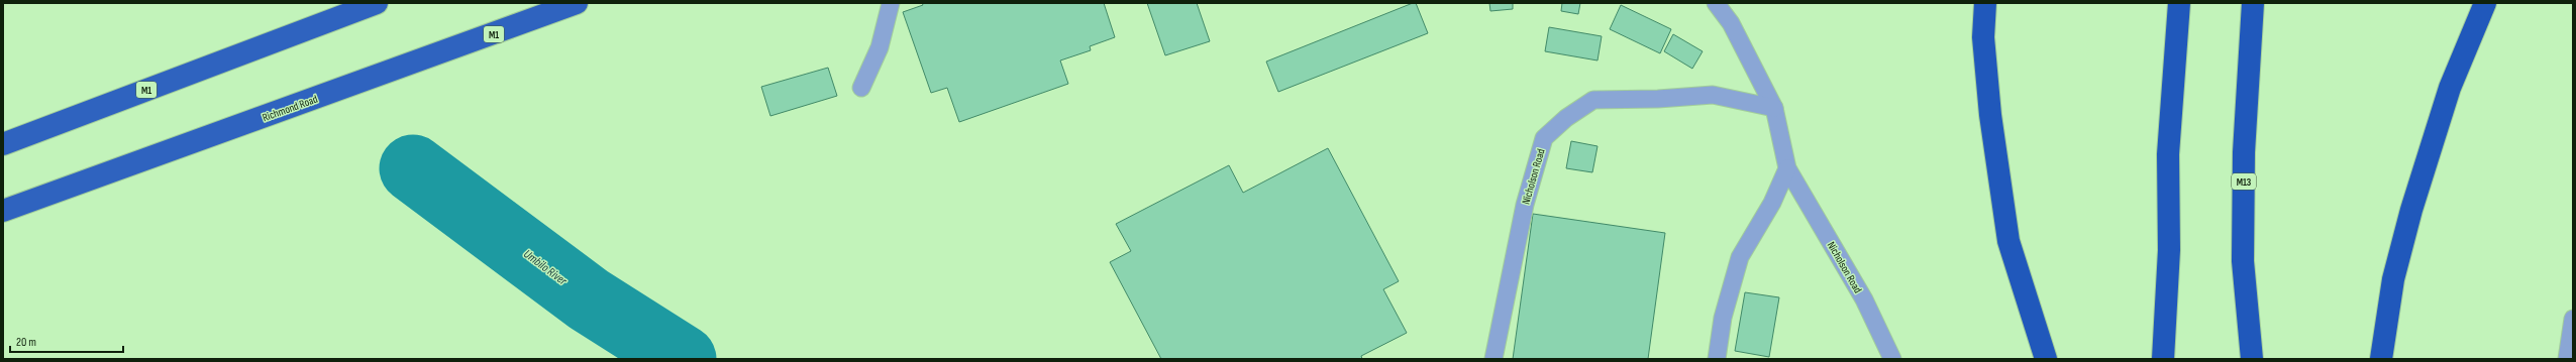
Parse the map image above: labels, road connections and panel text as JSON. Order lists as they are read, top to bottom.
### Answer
{
  "streets": {
    "highway": ["M1", "Richmond Road", "M13"],
    "lane": ["Nicholson Road"]
  },
  "water": ["Umbilo River"],
  "scale_bar": "20 m"
}
